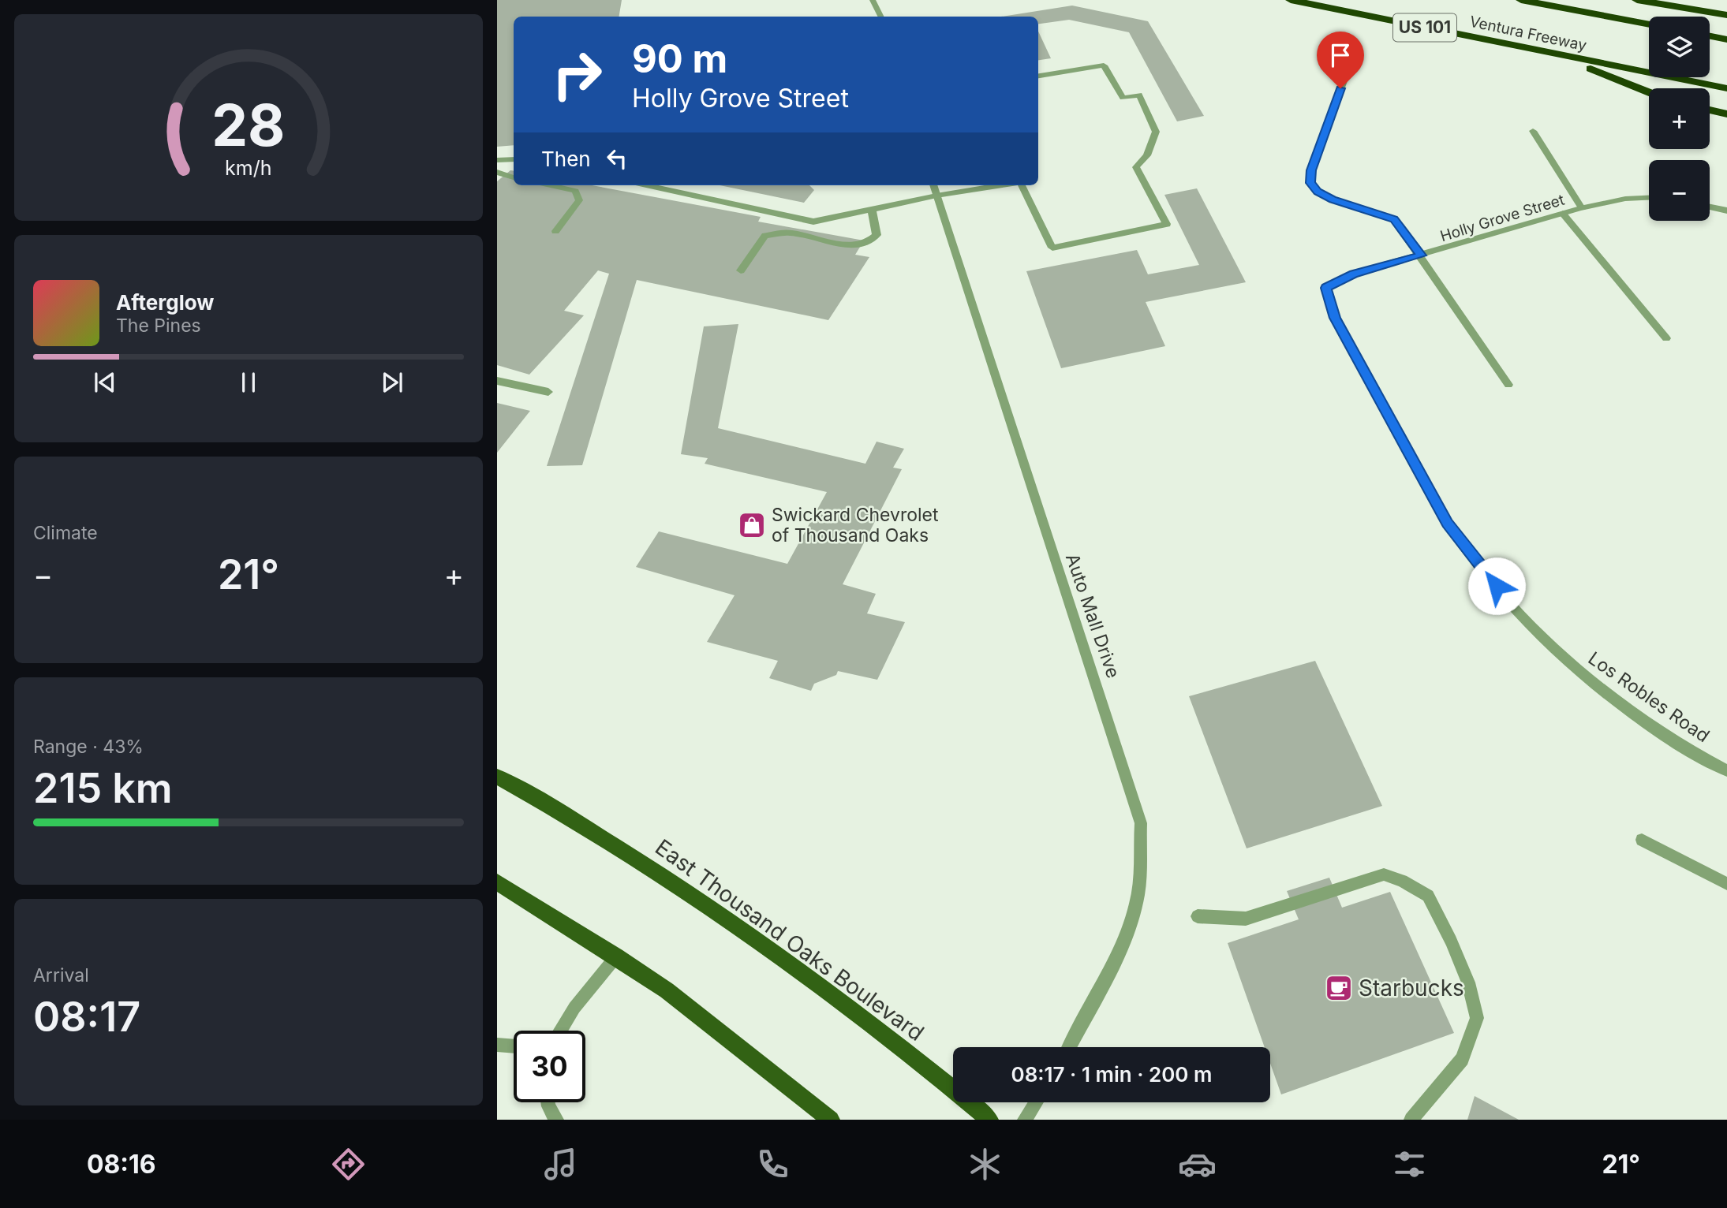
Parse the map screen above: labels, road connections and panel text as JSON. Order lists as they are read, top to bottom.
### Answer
{
  "streets": {
    "highway": ["US 101", "Ventura Freeway"],
    "main road": ["East Thousand Oaks Boulevard"],
    "street": ["Holly Grove Street", "Auto Mall Drive", "Los Robles Road"]
  },
  "crossings": [
    ["Holly Grove Street", "Los Robles Road"]
  ],
  "places": {
    "shop": ["Swickard Chevrolet of Thousand Oaks"],
    "cafe": ["Starbucks"]
  },
  "page": {
    "map_buttons": ["+", "−"],
    "turn": ["90 m", "Holly Grove Street"],
    "then": "Then",
    "song": ["Afterglow", "The Pines"],
    "tile": [
      "Climate",
      ["Range · 43%", "215 km"],
      ["Arrival", "08:17"]
    ],
    "heat": ["−", "21°", "+"],
    "limit": "30",
    "trip": "08:17 · 1 min · 200 m",
    "tabs": ["08:16", "21°"],
    "gauge": ["28", "km/h"]
  }
}
